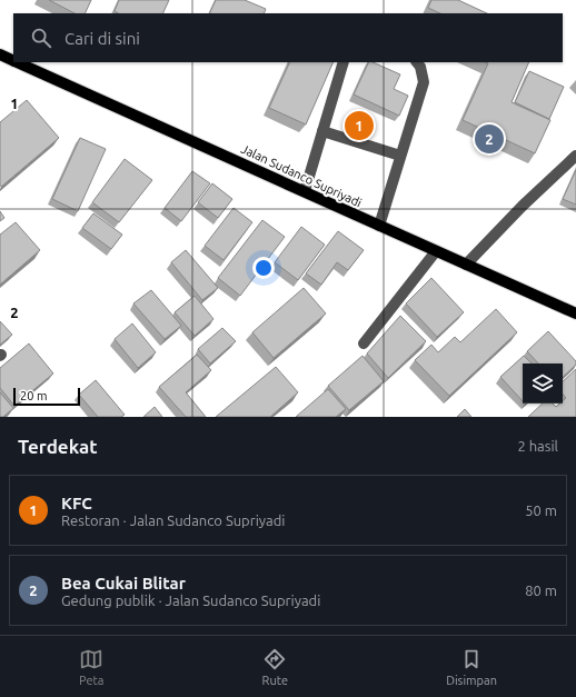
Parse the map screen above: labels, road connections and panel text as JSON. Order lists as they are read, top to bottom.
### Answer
{
  "streets": {
    "main road": ["Jalan Sudanco Supriyadi"]
  },
  "scale_bar": "20 m",
  "page": {
    "search": "Cari di sini",
    "pins": ["1", "2"],
    "scale": "20 m",
    "heading": ["Terdekat", "2 hasil"],
    "list": [
      {
        "mark": "1",
        "name": "KFC",
        "note": "Restoran · Jalan Sudanco Supriyadi",
        "value": "50 m"
      },
      {
        "mark": "2",
        "name": "Bea Cukai Blitar",
        "note": "Gedung publik · Jalan Sudanco Supriyadi",
        "value": "80 m"
      }
    ],
    "nav": ["Peta", "Rute", "Disimpan"]
  },
  "grid": {
    "rows": ["1", "2"]
  }
}
